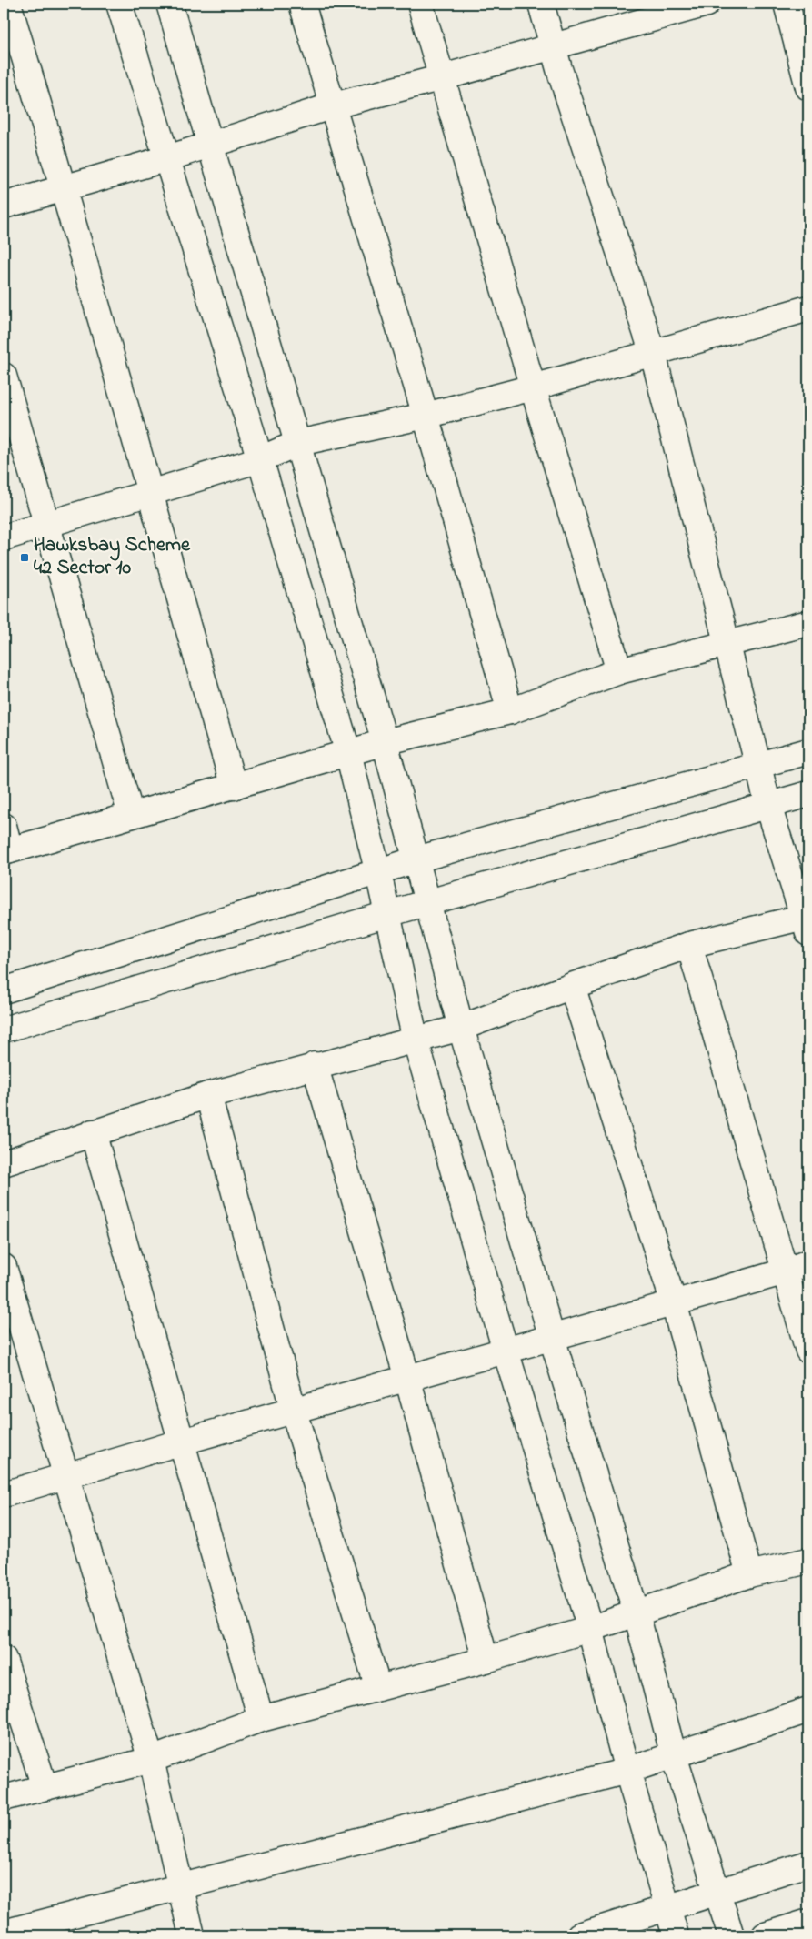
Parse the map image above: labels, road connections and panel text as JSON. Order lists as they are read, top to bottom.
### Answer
{
  "places": {
    "transit": ["Hawksbay Scheme 42 Sector 10"]
  }
}
